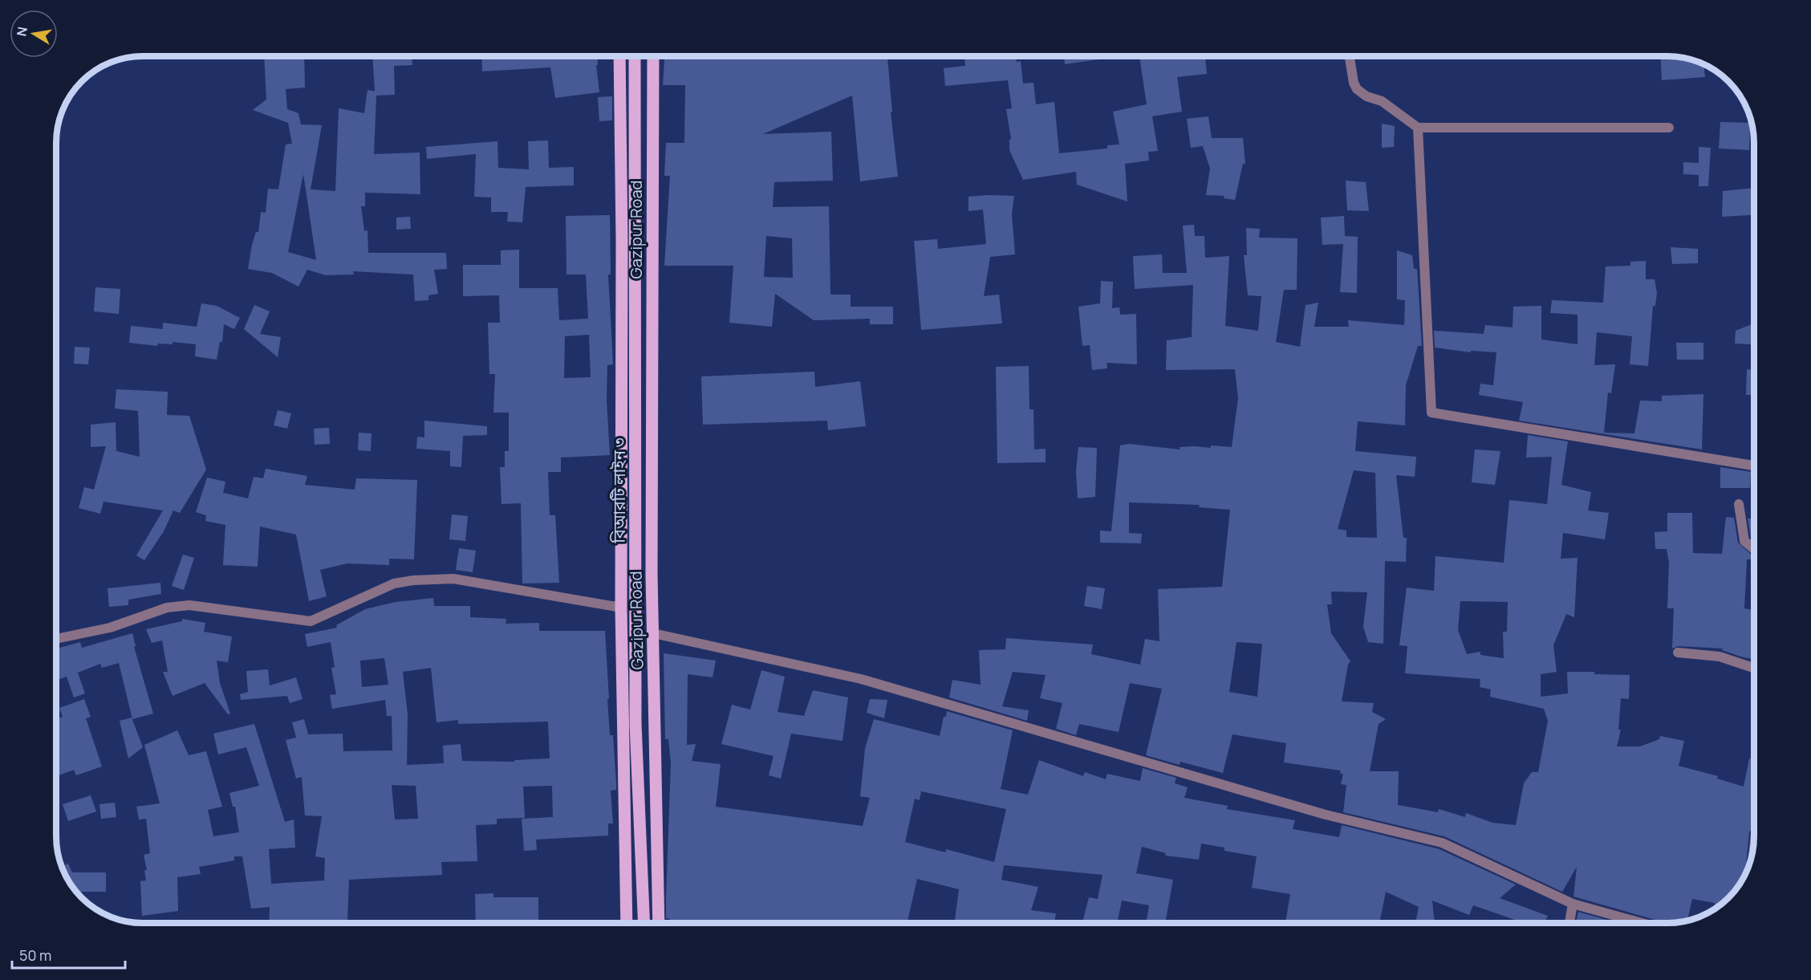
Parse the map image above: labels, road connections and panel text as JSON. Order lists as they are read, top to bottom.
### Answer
{
  "streets": {
    "main road": ["Gazipur Road", "বিআরটি লাইন ৩"]
  },
  "scale_bar": "50 m",
  "north": "left"
}
